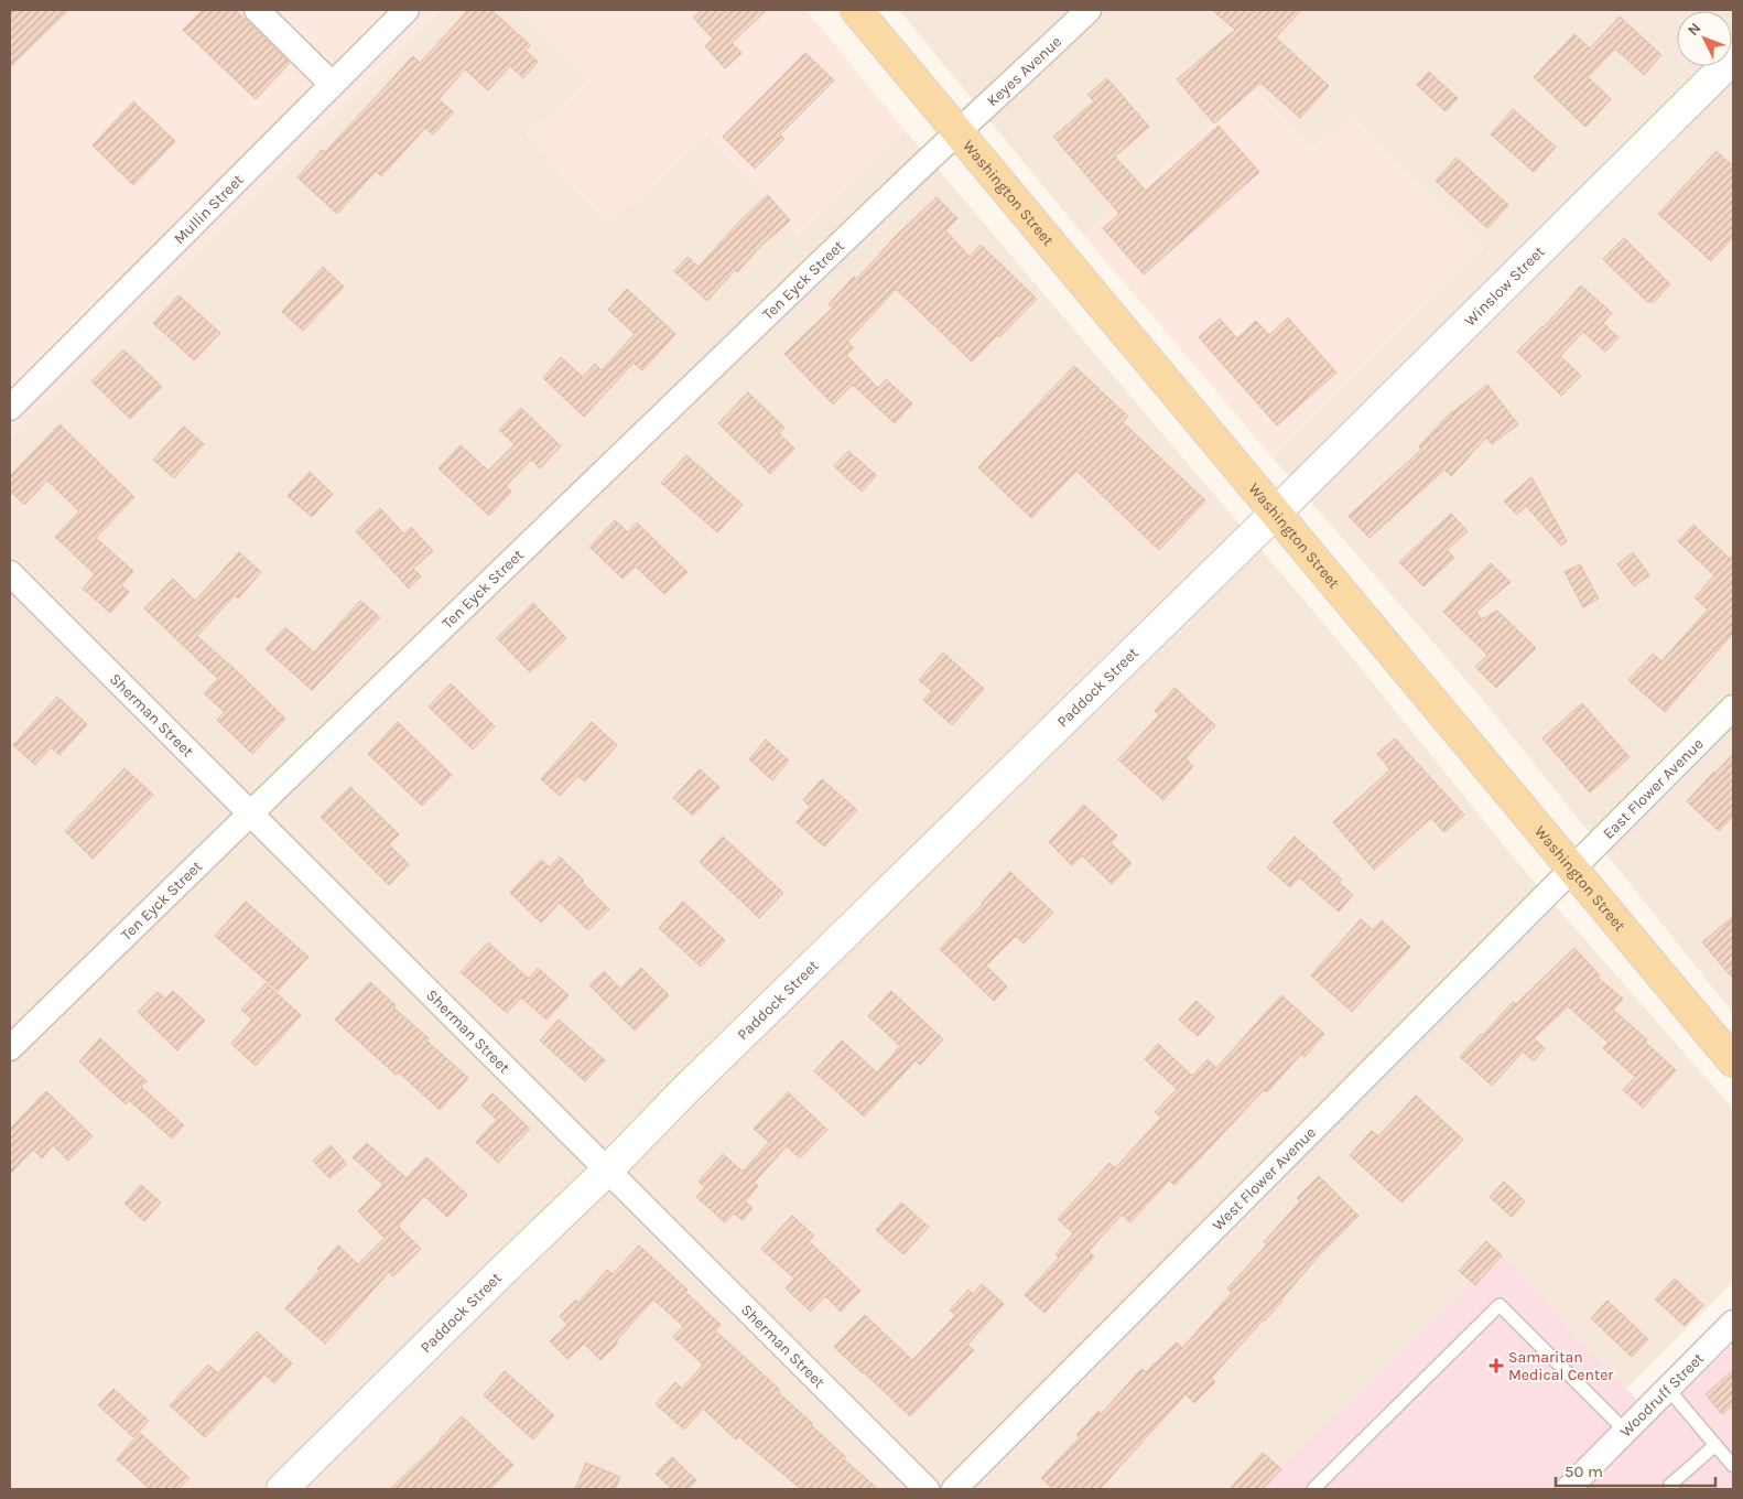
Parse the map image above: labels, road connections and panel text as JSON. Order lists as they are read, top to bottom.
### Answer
{
  "streets": {
    "main road": ["Washington Street", "Winslow Street", "Paddock Street"],
    "street": [
      "Keyes Avenue",
      "Mullin Street",
      "Ten Eyck Street",
      "Sherman Street",
      "East Flower Avenue",
      "West Flower Avenue",
      "Woodruff Street"
    ]
  },
  "crossings": [
    ["Keyes Avenue", "Washington Street"],
    ["Keyes Avenue", "Ten Eyck Street"],
    ["Washington Street", "Ten Eyck Street"],
    ["Washington Street", "Winslow Street"],
    ["Washington Street", "Paddock Street"],
    ["Washington Street", "East Flower Avenue"],
    ["Washington Street", "West Flower Avenue"],
    ["Ten Eyck Street", "Sherman Street"],
    ["Winslow Street", "Paddock Street"],
    ["Paddock Street", "Sherman Street"],
    ["East Flower Avenue", "West Flower Avenue"]
  ],
  "places": {
    "health": ["Samaritan Medical Center"]
  },
  "scale_bar": "50 m",
  "north": "top left"
}
